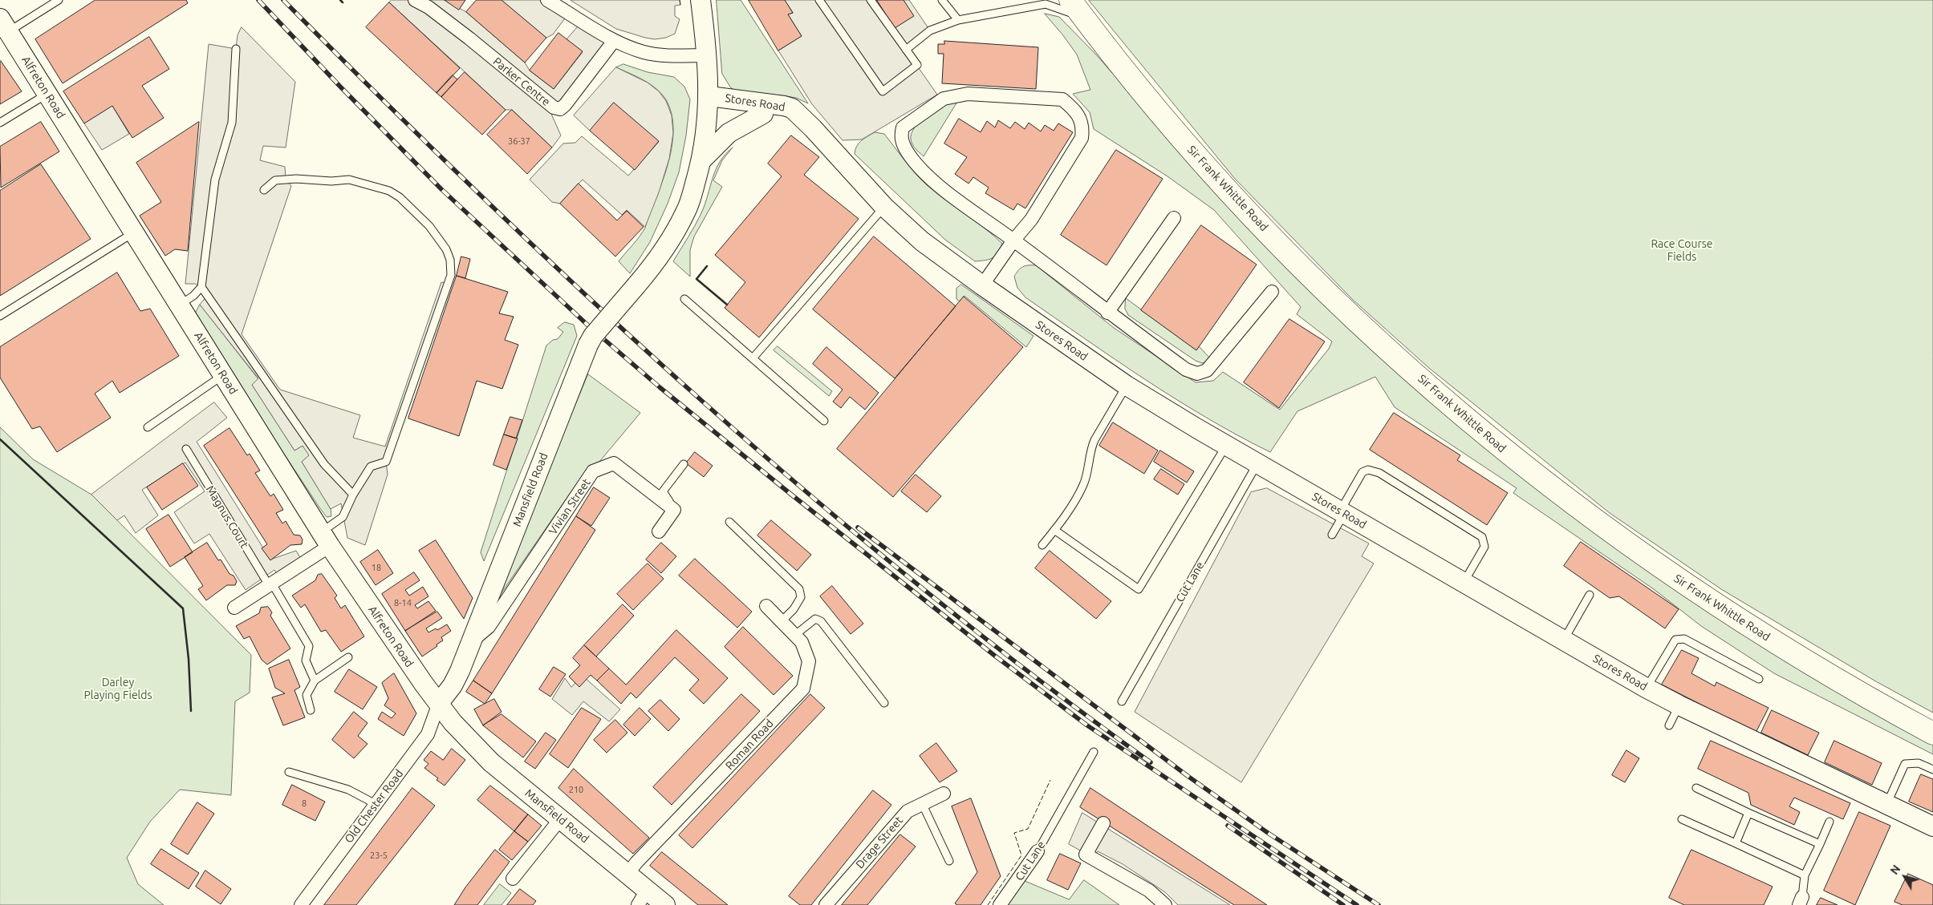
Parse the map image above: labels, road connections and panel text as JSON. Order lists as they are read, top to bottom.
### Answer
{
  "streets": {
    "highway": ["Sir Frank Whittle Road"],
    "street": [
      "Parker Centre",
      "Alfreton Road",
      "Stores Road",
      "Mansfield Road",
      "Vivian Street",
      "Cut Lane",
      "Roman Road",
      "Old Chester Road",
      "Drage Street"
    ],
    "lane": ["Magnus Court"]
  },
  "crossings": [
    ["Alfreton Road", "Mansfield Road"],
    ["Alfreton Road", "Old Chester Road"],
    ["Stores Road", "Mansfield Road"],
    ["Stores Road", "Cut Lane"],
    ["Mansfield Road", "Vivian Street"],
    ["Mansfield Road", "Roman Road"],
    ["Mansfield Road", "Old Chester Road"]
  ],
  "parks": ["Race Course Fields", "Darley Playing Fields"],
  "house_numbers": [
    "36-37",
    "18",
    "8-14",
    "210",
    "8",
    "23-5"
  ],
  "north": "top left"
}
